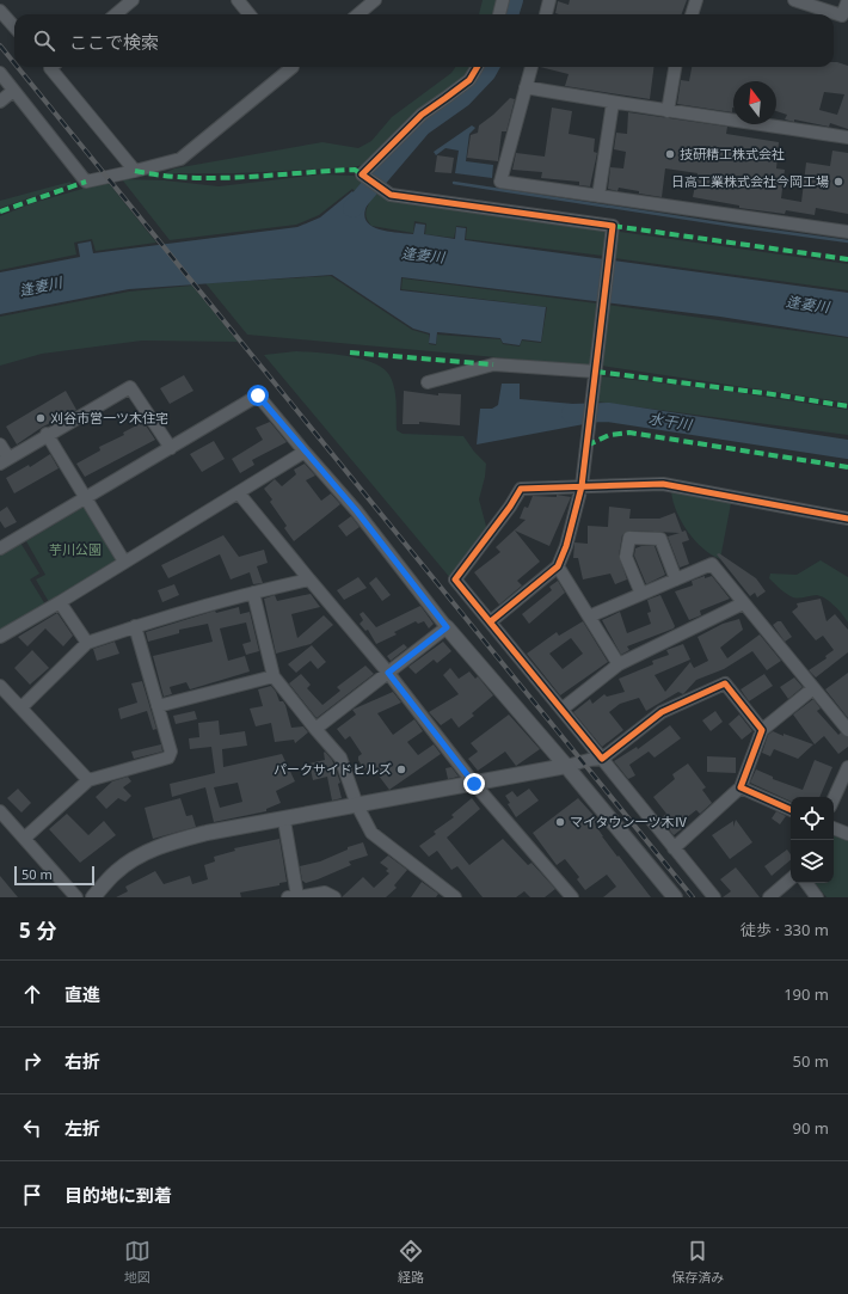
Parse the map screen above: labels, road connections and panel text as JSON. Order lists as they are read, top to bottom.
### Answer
{
  "water": ["逢妻川", "水干川"],
  "parks": ["芋川公園"],
  "places": [
    "技研精工株式会社",
    "日高工業株式会社今岡工場",
    "刈谷市営一ツ木住宅",
    "パークサイドヒルズ",
    "マイタウン一ツ木Ⅳ"
  ],
  "scale_bar": "50 m",
  "north": "top",
  "page": {
    "search": "ここで検索",
    "scale": "50 m",
    "heading": ["5 分", "徒歩 · 330 m"],
    "list": [
      ["直進", "190 m"],
      ["右折", "50 m"],
      ["左折", "90 m"],
      "目的地に到着"
    ],
    "nav": ["地図", "経路", "保存済み"]
  }
}
